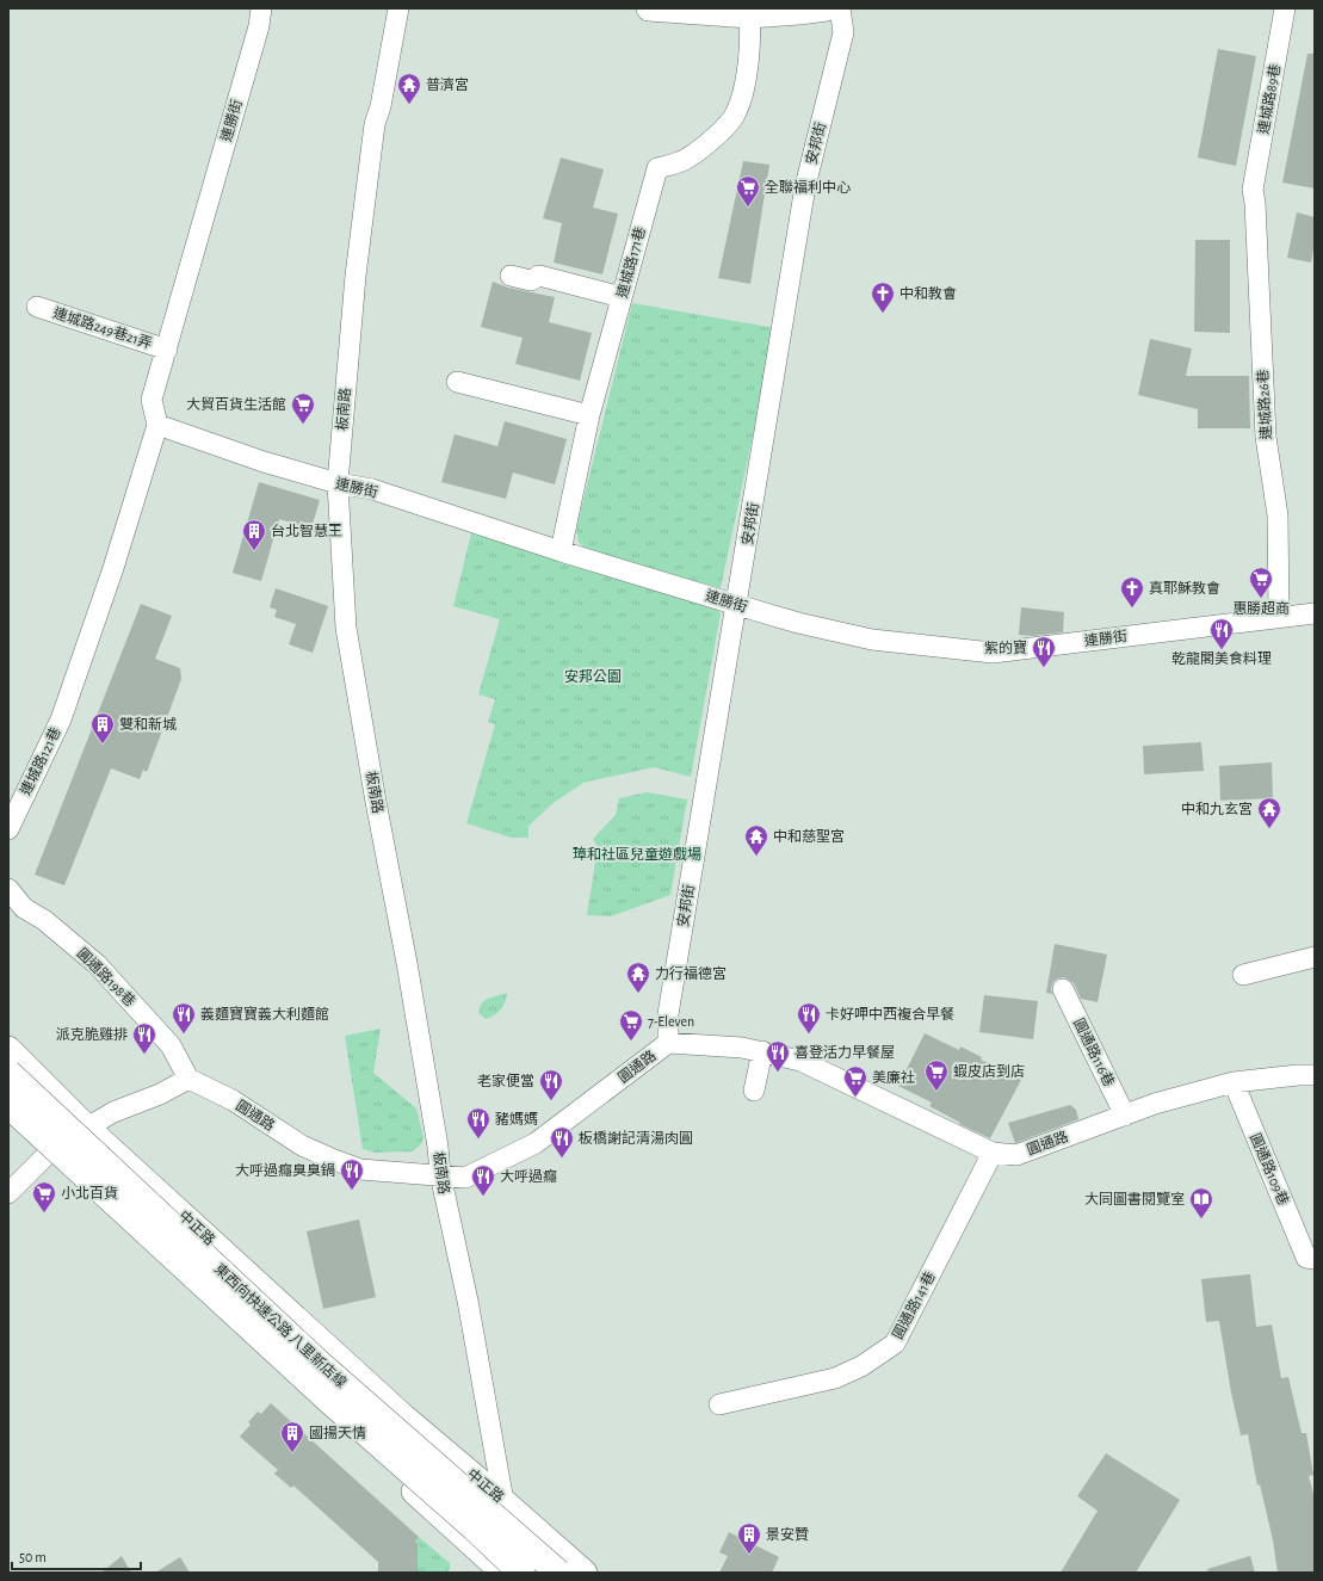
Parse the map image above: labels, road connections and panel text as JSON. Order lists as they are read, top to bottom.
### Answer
{
  "streets": {
    "highway": ["東西向快速公路 八里新店線"],
    "main road": ["中正路"],
    "street": [
      "連城路89巷",
      "連勝街",
      "安邦街",
      "連城路171巷",
      "連城路249巷21弄",
      "連城路26巷",
      "板南路",
      "連城路121巷",
      "圓通路198巷",
      "圓通路116巷",
      "圓通路",
      "圓通路109巷",
      "圓通路141巷"
    ]
  },
  "crossings": [
    ["連城路89巷", "連城路26巷"],
    ["連勝街", "安邦街"],
    ["連勝街", "連城路171巷"],
    ["連勝街", "連城路249巷21弄"],
    ["連勝街", "連城路26巷"],
    ["連勝街", "板南路"],
    ["連勝街", "連城路121巷"],
    ["安邦街", "圓通路"],
    ["板南路", "圓通路"],
    ["板南路", "中正路"],
    ["圓通路198巷", "圓通路"],
    ["圓通路116巷", "圓通路"],
    ["圓通路", "圓通路109巷"],
    ["圓通路", "圓通路141巷"]
  ],
  "parks": ["安邦公園", "璋和社區兒童遊戲場"],
  "places": {
    "temple": [
      "普濟宮",
      "中和九玄宮",
      "中和慈聖宮",
      "力行福德宮"
    ],
    "supermarket": [
      "全聯福利中心",
      "大貿百貨生活館",
      "惠勝超商",
      "7-Eleven",
      "蝦皮店到店",
      "美廉社",
      "小北百貨"
    ],
    "church": ["中和教會", "真耶穌教會"],
    "building": [
      "台北智慧王",
      "雙和新城",
      "國揚天情",
      "景安贊"
    ],
    "restaurant": [
      "乾龍閣美食料理",
      "紫的寶",
      "義麵寶寶義大利麵館",
      "卡好呷中西複合早餐",
      "派克脆雞排",
      "喜登活力早餐屋",
      "老家便當",
      "豬媽媽",
      "板橋謝記清湯肉圓",
      "大呼過癮臭臭鍋",
      "大呼過癮"
    ],
    "library": ["大同圖書閱覽室"]
  },
  "scale_bar": "50 m"
}
